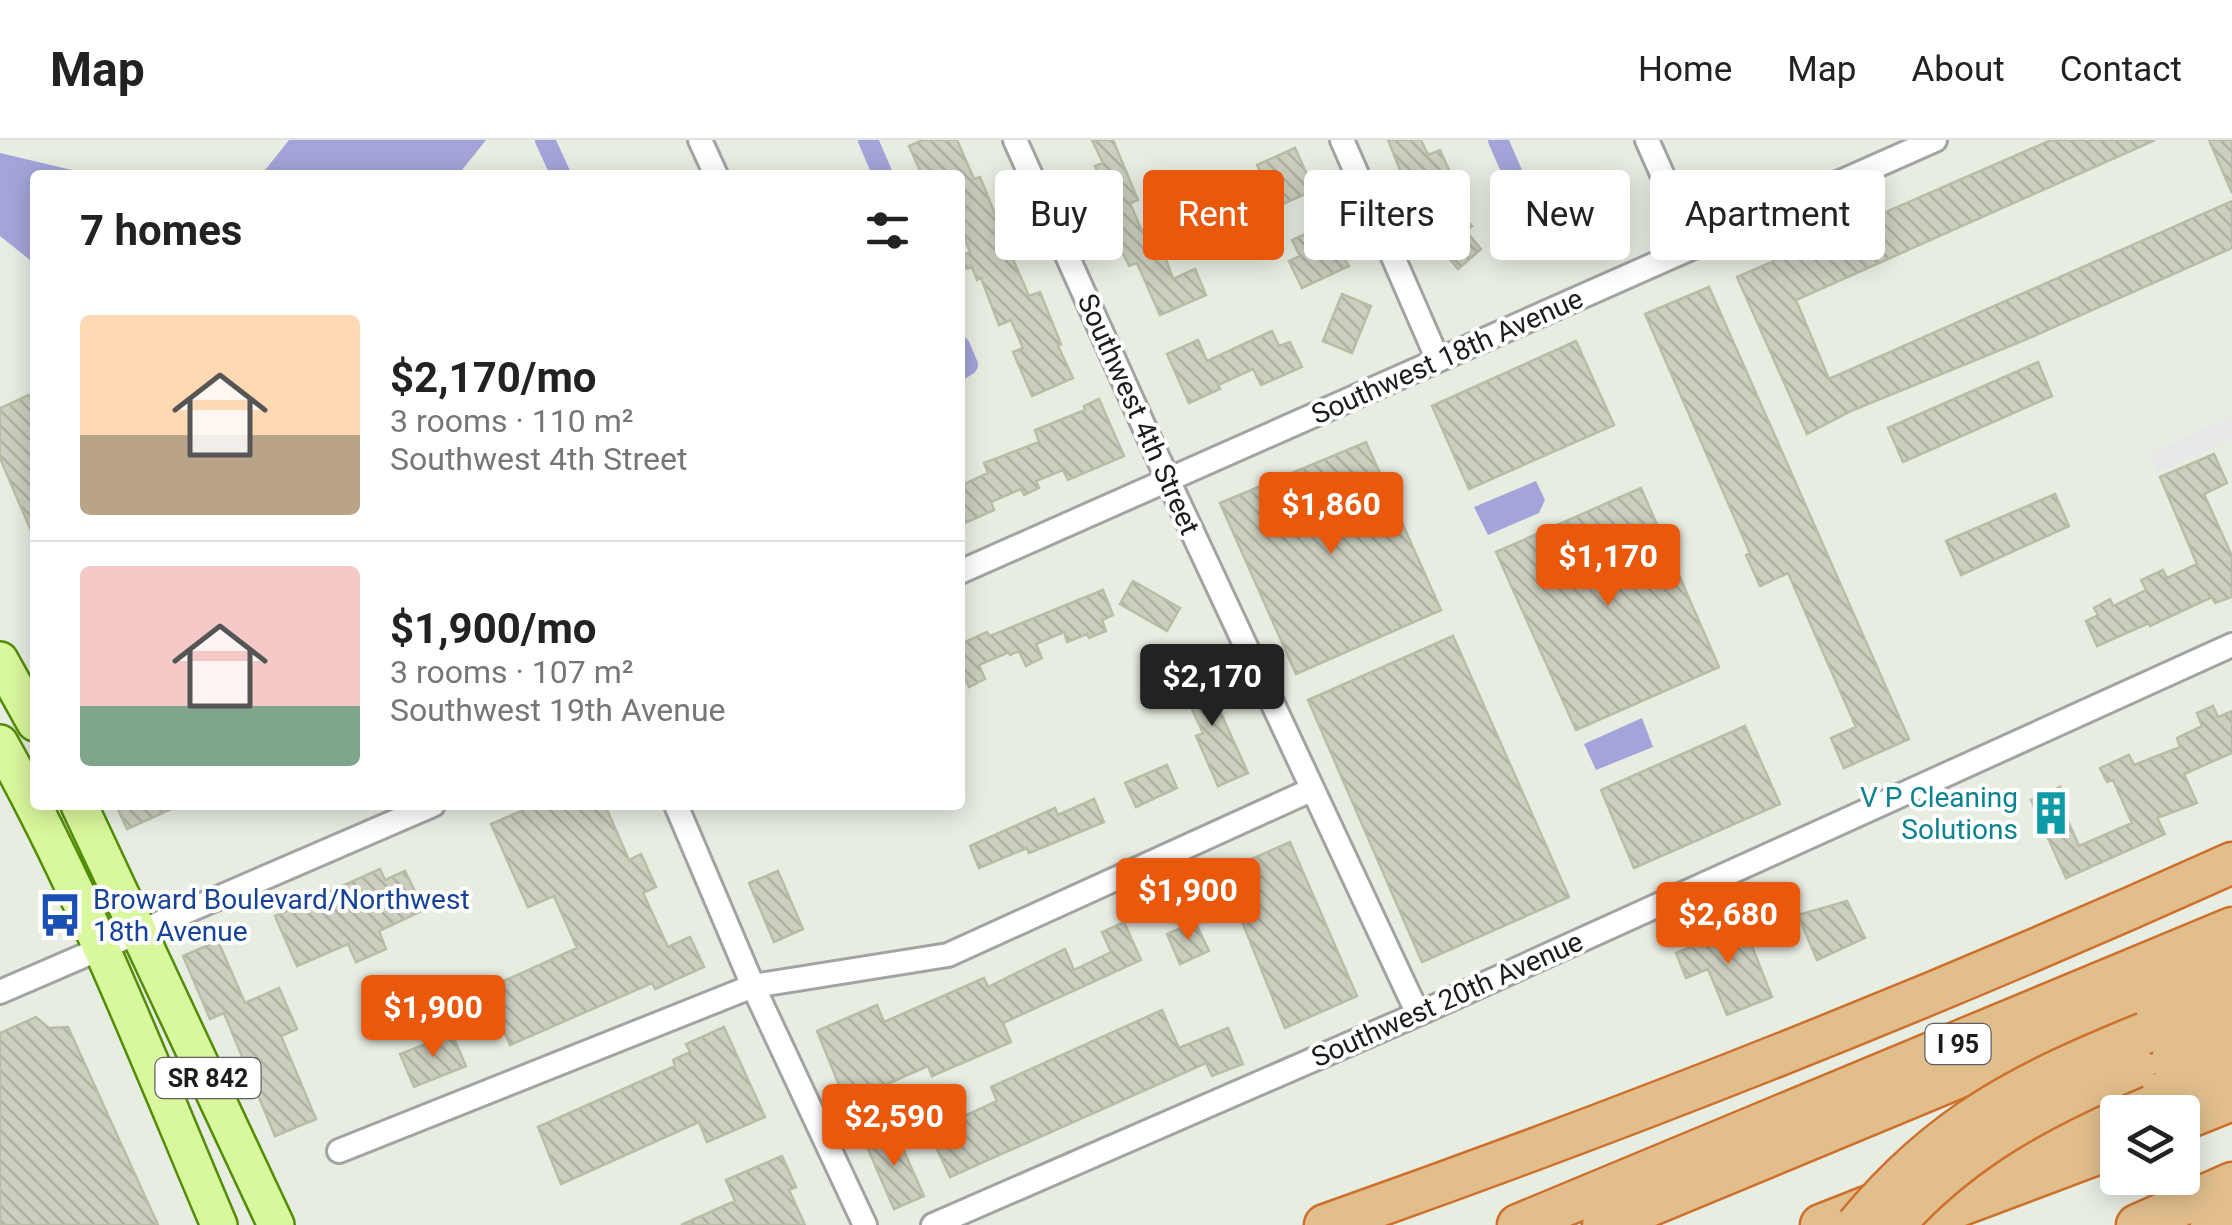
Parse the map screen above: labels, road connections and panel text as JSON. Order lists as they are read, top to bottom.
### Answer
{
  "streets": {
    "highway": ["I 95"],
    "main road": ["SR 842"],
    "street": ["Southwest 18th Avenue", "Southwest 4th Street", "Southwest 20th Avenue"]
  },
  "crossings": [
    ["Southwest 18th Avenue", "Southwest 4th Street"],
    ["Southwest 4th Street", "Southwest 20th Avenue"]
  ],
  "places": {
    "building": ["V P Cleaning Solutions"],
    "bus stop": ["Broward Boulevard/Northwest 18th Avenue"]
  },
  "page": {
    "header": "Map",
    "nav": [
      "Home",
      "Map",
      "About",
      "Contact"
    ],
    "chip": [
      "Buy",
      "Rent",
      "Filters",
      "New",
      "Apartment"
    ],
    "heading": "7 homes",
    "list": [
      {
        "name": "$2,170/mo",
        "note": "3 rooms · 110 m² · Southwest 4th Street"
      },
      {
        "name": "$1,900/mo",
        "note": "3 rooms · 107 m² · Southwest 19th Avenue"
      }
    ],
    "price": [
      "$1,860",
      "$1,170",
      "$2,170",
      "$1,900",
      "$2,680",
      "$1,900",
      "$2,590"
    ]
  }
}
